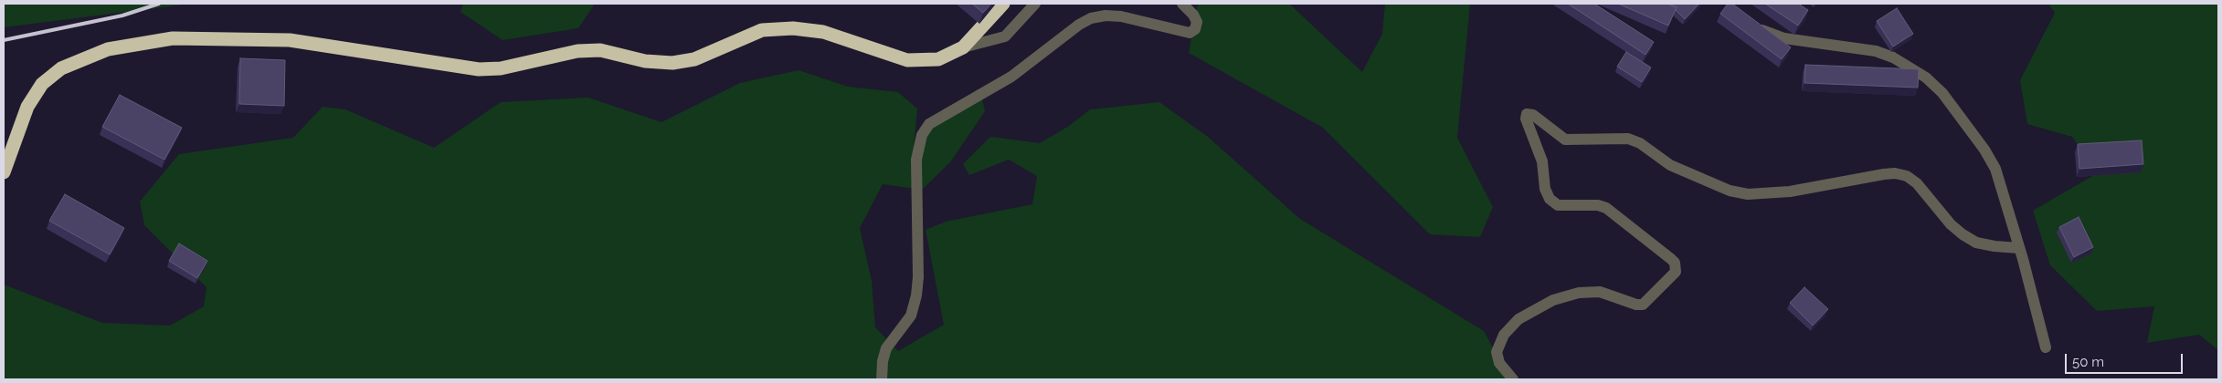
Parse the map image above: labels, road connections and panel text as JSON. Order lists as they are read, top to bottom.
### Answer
{
  "scale_bar": "50 m"
}
